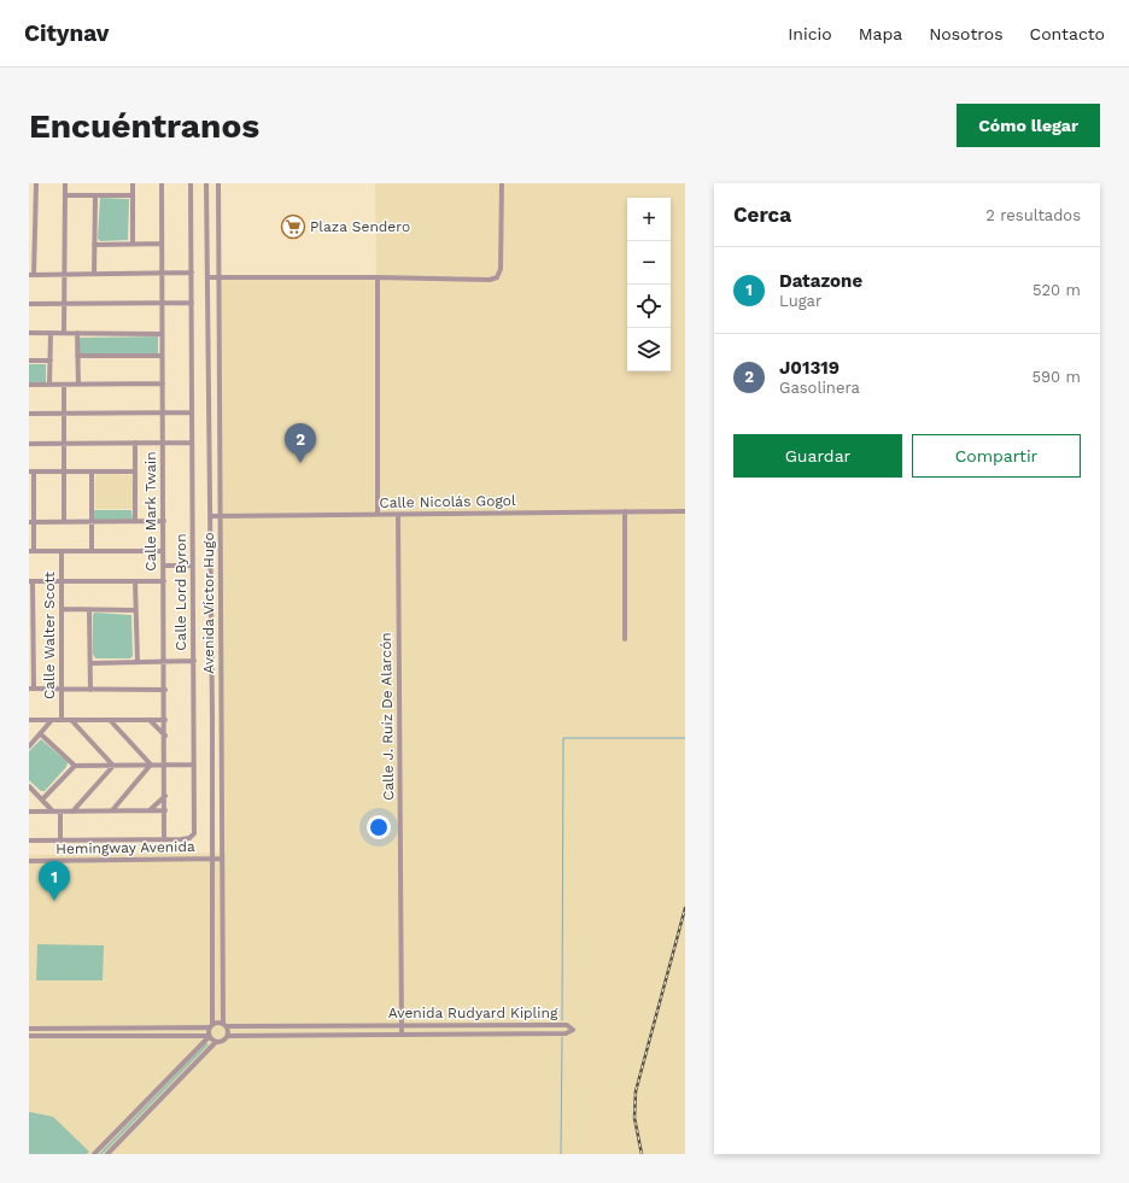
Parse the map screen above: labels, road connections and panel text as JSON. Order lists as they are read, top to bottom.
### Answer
{
  "streets": {
    "street": [
      "Calle Nicolás Gogol",
      "Calle Mark Twain",
      "Calle Lord Byron",
      "Avenida Víctor Hugo",
      "Calle Walter Scott",
      "Calle J. Ruíz De Alarcón",
      "Hemingway Avenida",
      "Avenida Rudyard Kipling"
    ]
  },
  "crossings": [
    ["Calle Nicolás Gogol", "Avenida Víctor Hugo"],
    ["Calle Nicolás Gogol", "Calle J. Ruíz De Alarcón"],
    ["Calle Mark Twain", "Calle Lord Byron"],
    ["Avenida Víctor Hugo", "Hemingway Avenida"],
    ["Avenida Víctor Hugo", "Avenida Rudyard Kipling"],
    ["Calle J. Ruíz De Alarcón", "Avenida Rudyard Kipling"]
  ],
  "places": {
    "supermarket": ["Plaza Sendero"]
  },
  "page": {
    "header": "Citynav",
    "nav": [
      "Inicio",
      "Mapa",
      "Nosotros",
      "Contacto"
    ],
    "buttons": [
      "Cómo llegar",
      ["Guardar", "Compartir"]
    ],
    "title": "Encuéntranos",
    "heading": ["Cerca", "2 resultados"],
    "map_buttons": ["+", "−"],
    "list": [
      {
        "mark": "1",
        "name": "Datazone",
        "note": "Lugar",
        "value": "520 m"
      },
      {
        "mark": "2",
        "name": "J01319",
        "note": "Gasolinera",
        "value": "590 m"
      }
    ],
    "pins": ["2", "1"]
  }
}
